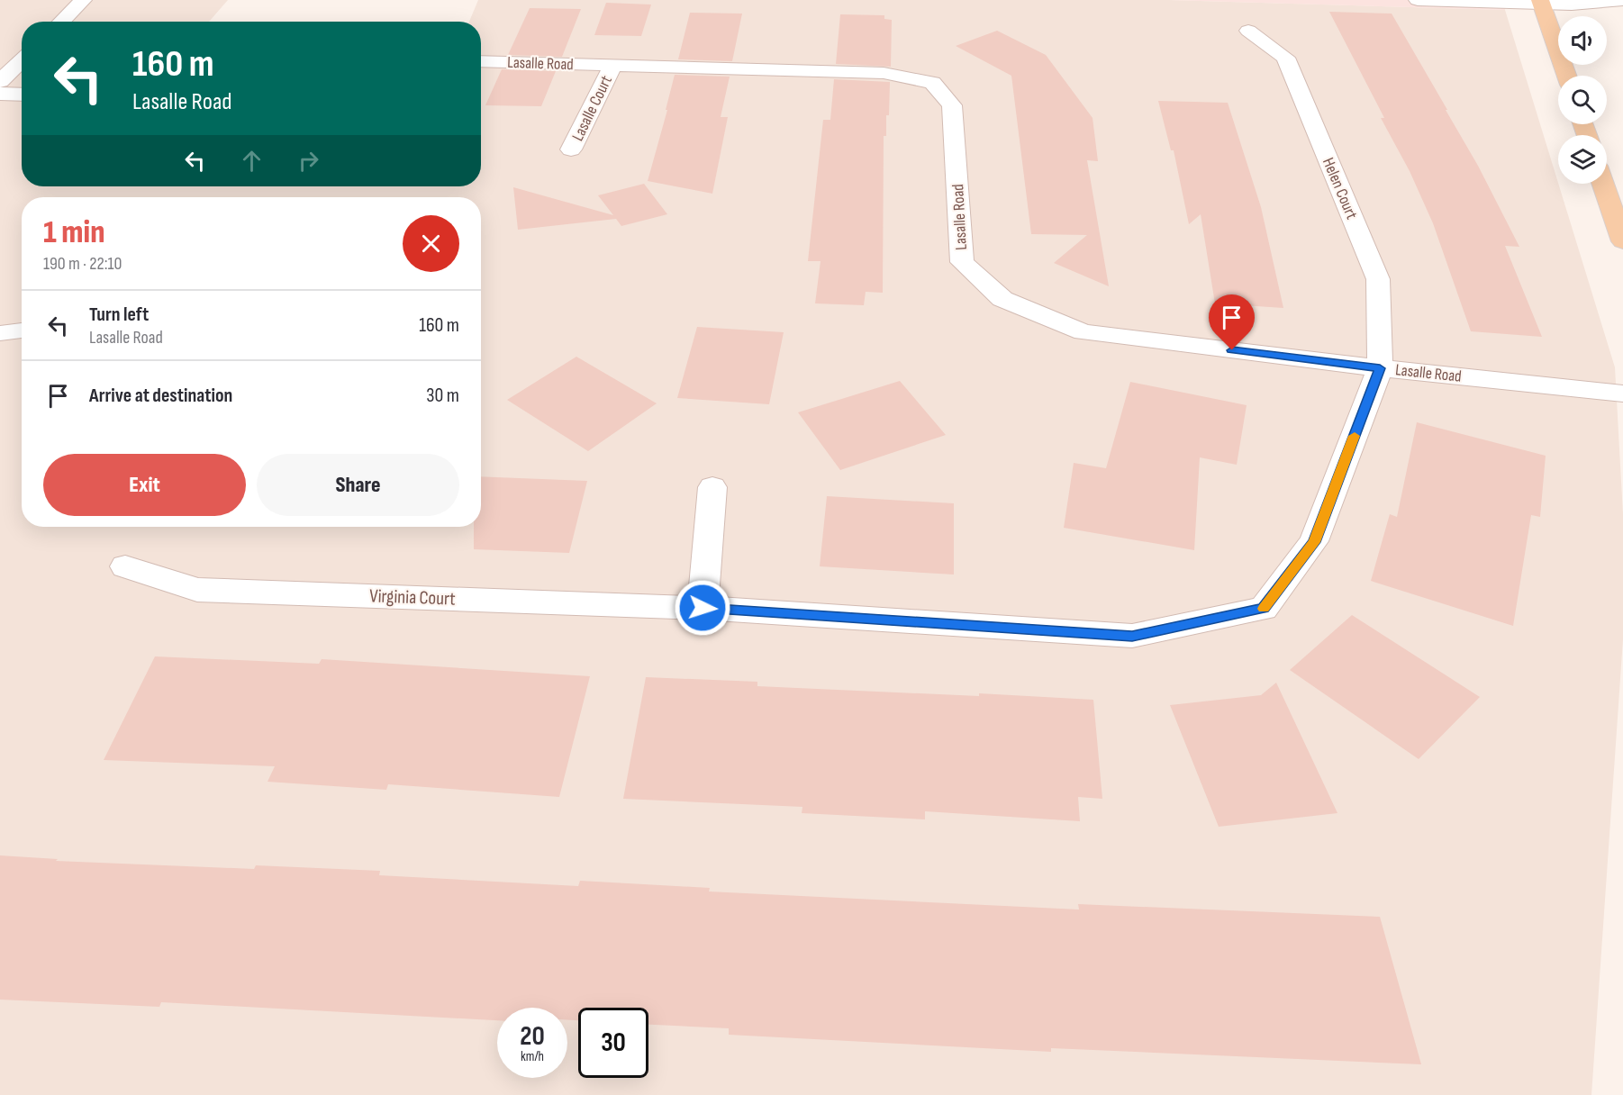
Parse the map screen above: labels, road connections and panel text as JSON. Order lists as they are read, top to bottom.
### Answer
{
  "streets": {
    "street": [
      "Lasalle Road",
      "Lasalle Court",
      "Helen Court",
      "Virginia Court"
    ]
  },
  "crossings": [
    ["Lasalle Road", "Lasalle Court"],
    ["Lasalle Road", "Helen Court"],
    ["Lasalle Road", "Virginia Court"],
    ["Helen Court", "Virginia Court"]
  ],
  "page": {
    "turn": ["160 m", "Lasalle Road"],
    "heading": ["1 min", "190 m · 22:10"],
    "list": [
      {
        "name": "Turn left",
        "note": "Lasalle Road",
        "value": "160 m"
      },
      {
        "name": "Arrive at destination",
        "value": "30 m"
      }
    ],
    "buttons": ["Exit", "Share"],
    "speed": "20 km/h",
    "limit": "30"
  }
}
